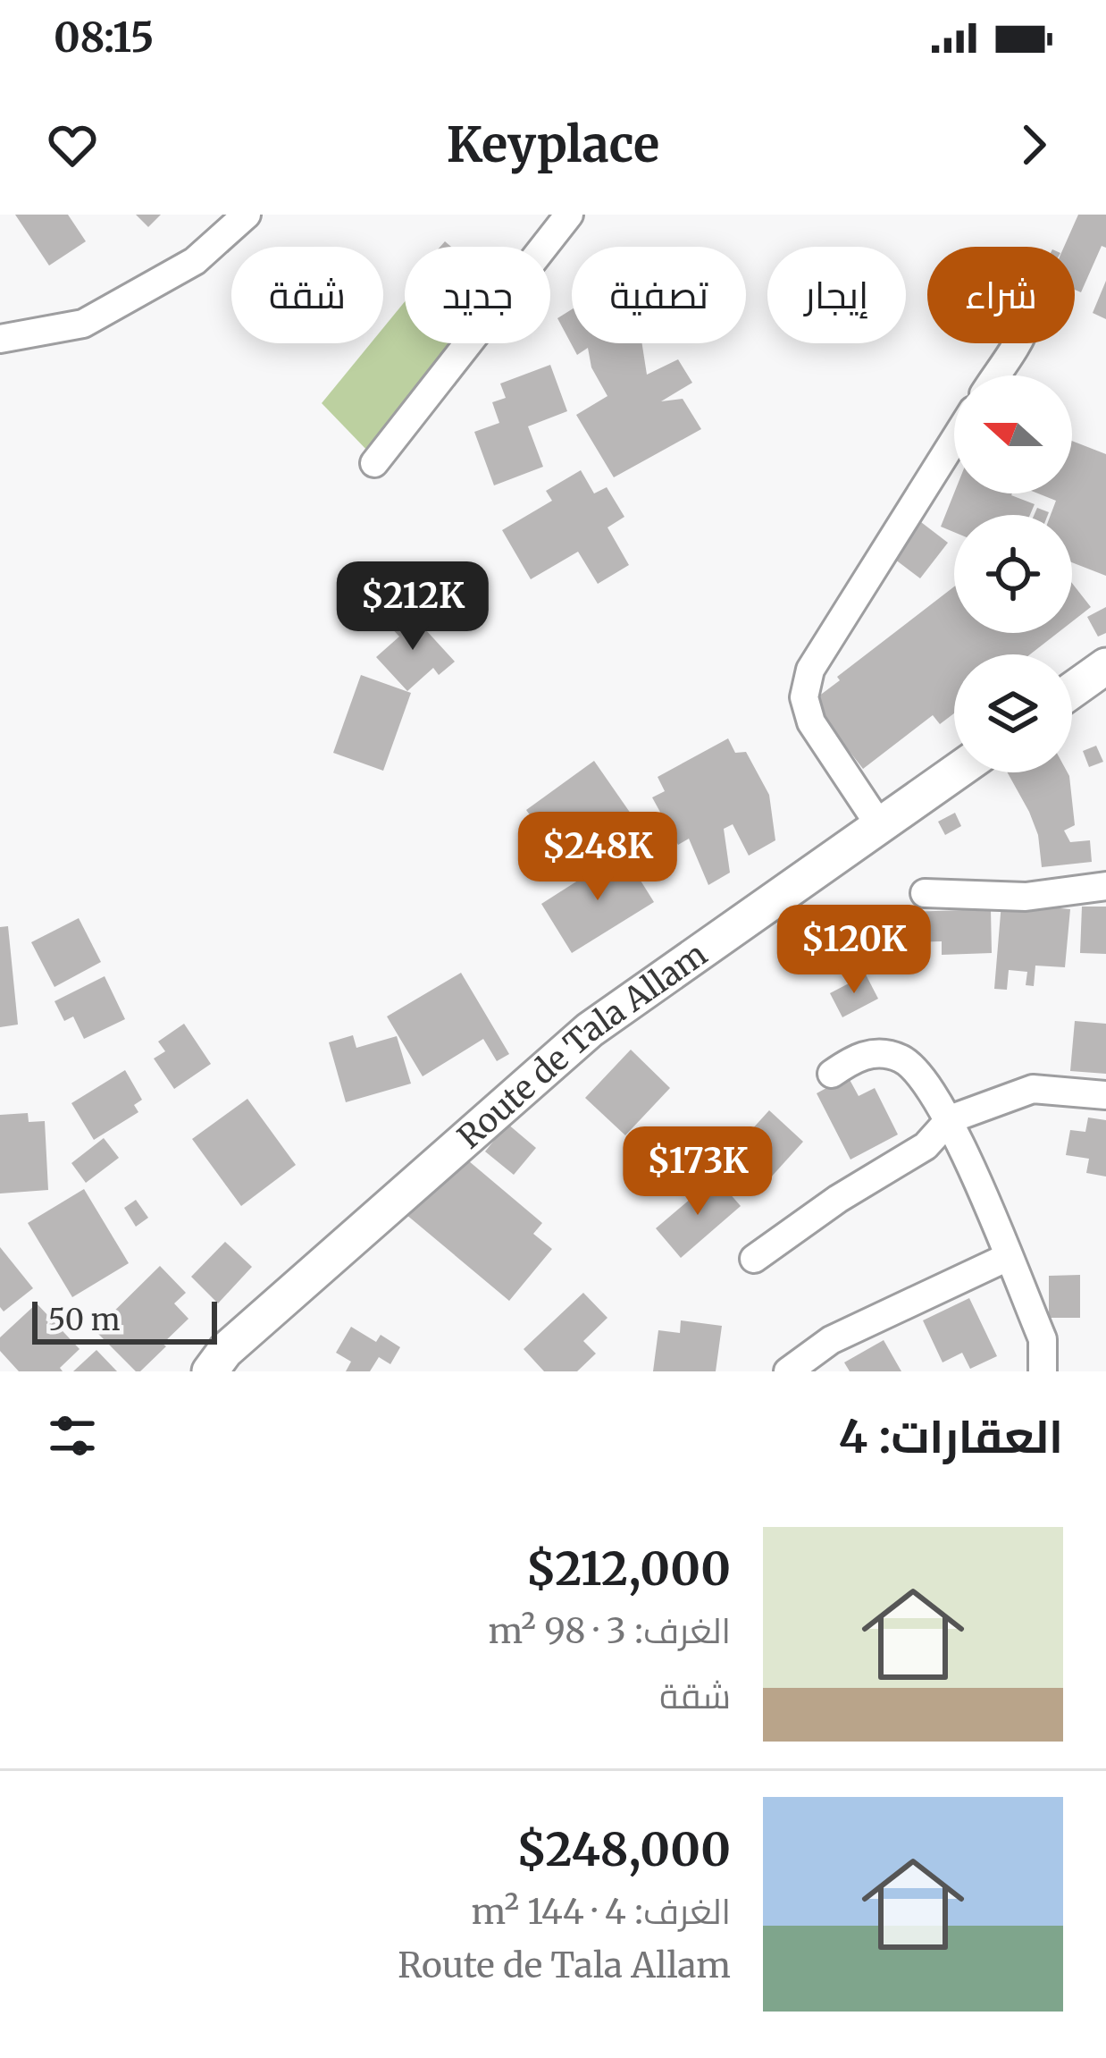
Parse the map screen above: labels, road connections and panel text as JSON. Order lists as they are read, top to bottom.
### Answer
{
  "streets": {
    "main road": ["Route de Tala Allam"]
  },
  "scale_bar": "50 m",
  "north": "left",
  "page": {
    "status": "08:15",
    "header": "Keyplace",
    "chip": [
      "شراء",
      "إيجار",
      "تصفية",
      "جديد",
      "شقة"
    ],
    "price": [
      "$212K",
      "$248K",
      "$120K",
      "$173K"
    ],
    "scale": "50 m",
    "heading": "العقارات: 4",
    "list": [
      {
        "name": "$212,000",
        "note": "الغرف: 3 · 98 m² · شقة"
      },
      {
        "name": "$248,000",
        "note": "الغرف: 4 · 144 m² · Route de Tala Allam"
      }
    ]
  }
}
